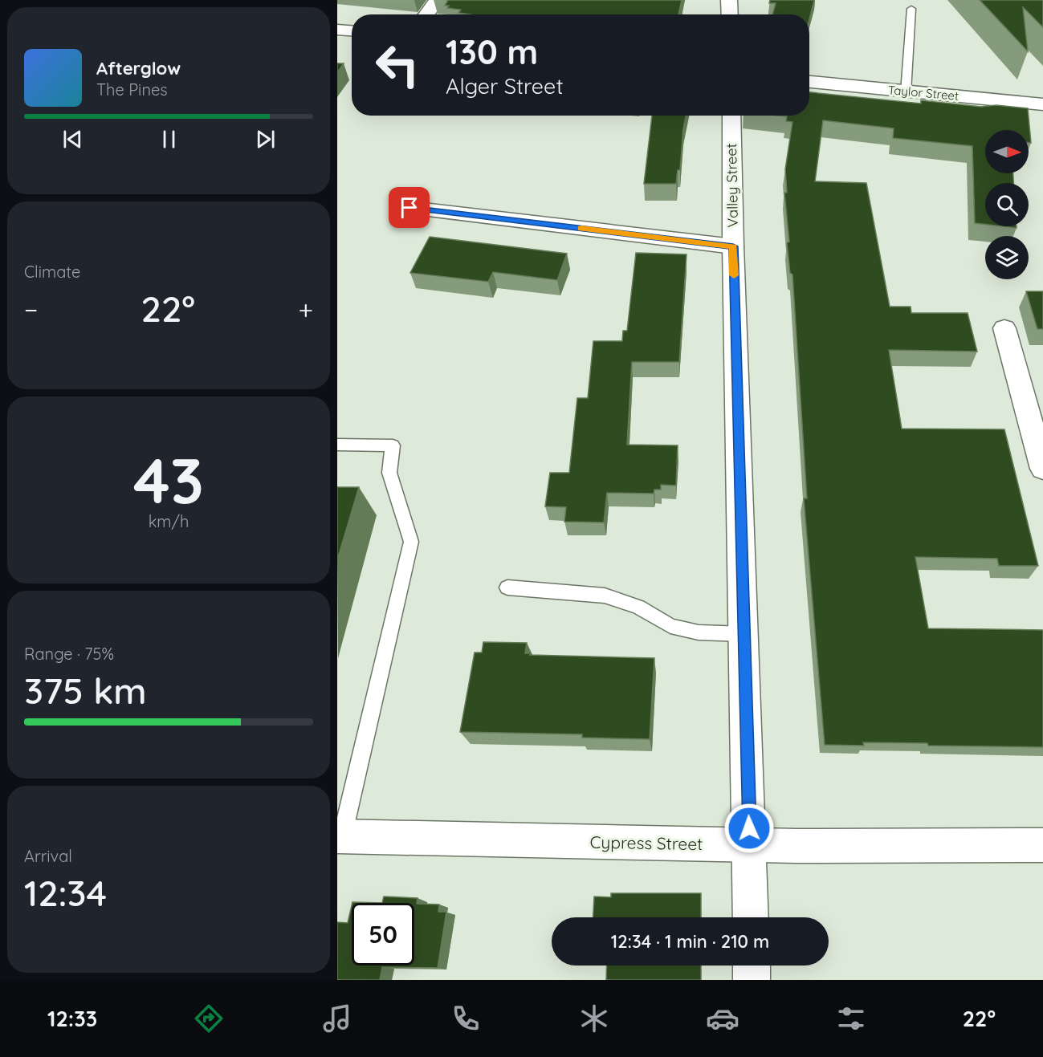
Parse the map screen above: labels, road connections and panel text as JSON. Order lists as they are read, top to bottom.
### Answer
{
  "streets": {
    "street": ["Taylor Street", "Valley Street", "Cypress Street"]
  },
  "crossings": [
    ["Valley Street", "Cypress Street"]
  ],
  "north": "right",
  "page": {
    "turn": ["130 m", "Alger Street"],
    "song": ["Afterglow", "The Pines"],
    "tile": [
      "Climate",
      ["43", "km/h"],
      ["Range · 75%", "375 km"],
      ["Arrival", "12:34"]
    ],
    "heat": ["−", "22°", "+"],
    "limit": "50",
    "trip": "12:34 · 1 min · 210 m",
    "tabs": ["12:33", "22°"]
  }
}
